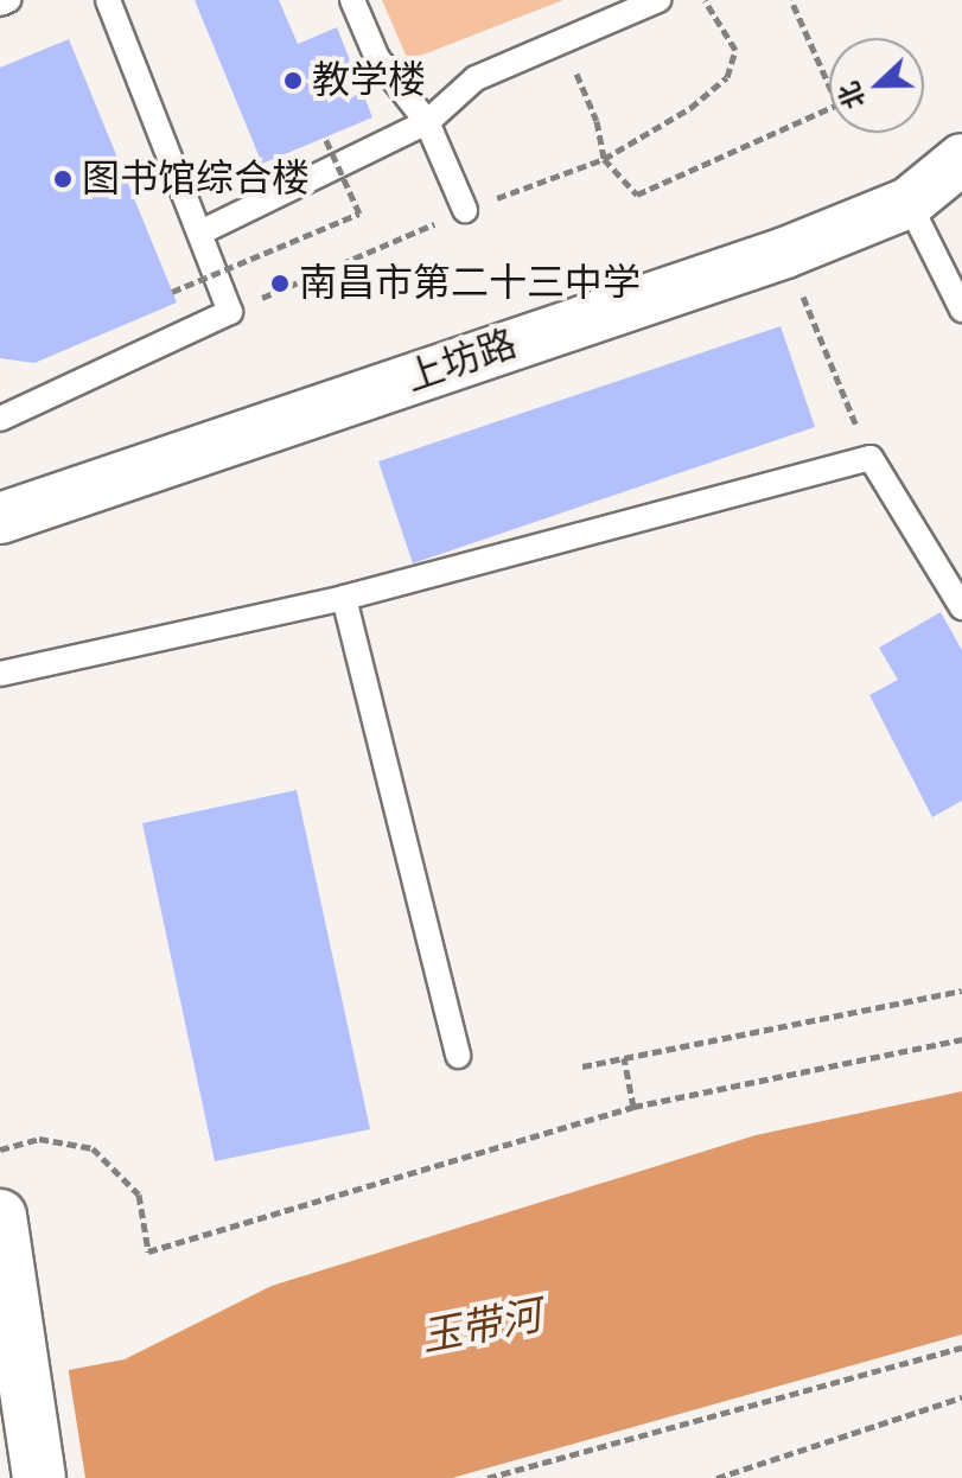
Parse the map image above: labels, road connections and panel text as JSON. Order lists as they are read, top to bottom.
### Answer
{
  "streets": {
    "street": ["上坊路"]
  },
  "water": ["玉带河"],
  "places": ["教学楼", "图书馆综合楼", "南昌市第二十三中学"],
  "north": "left"
}
